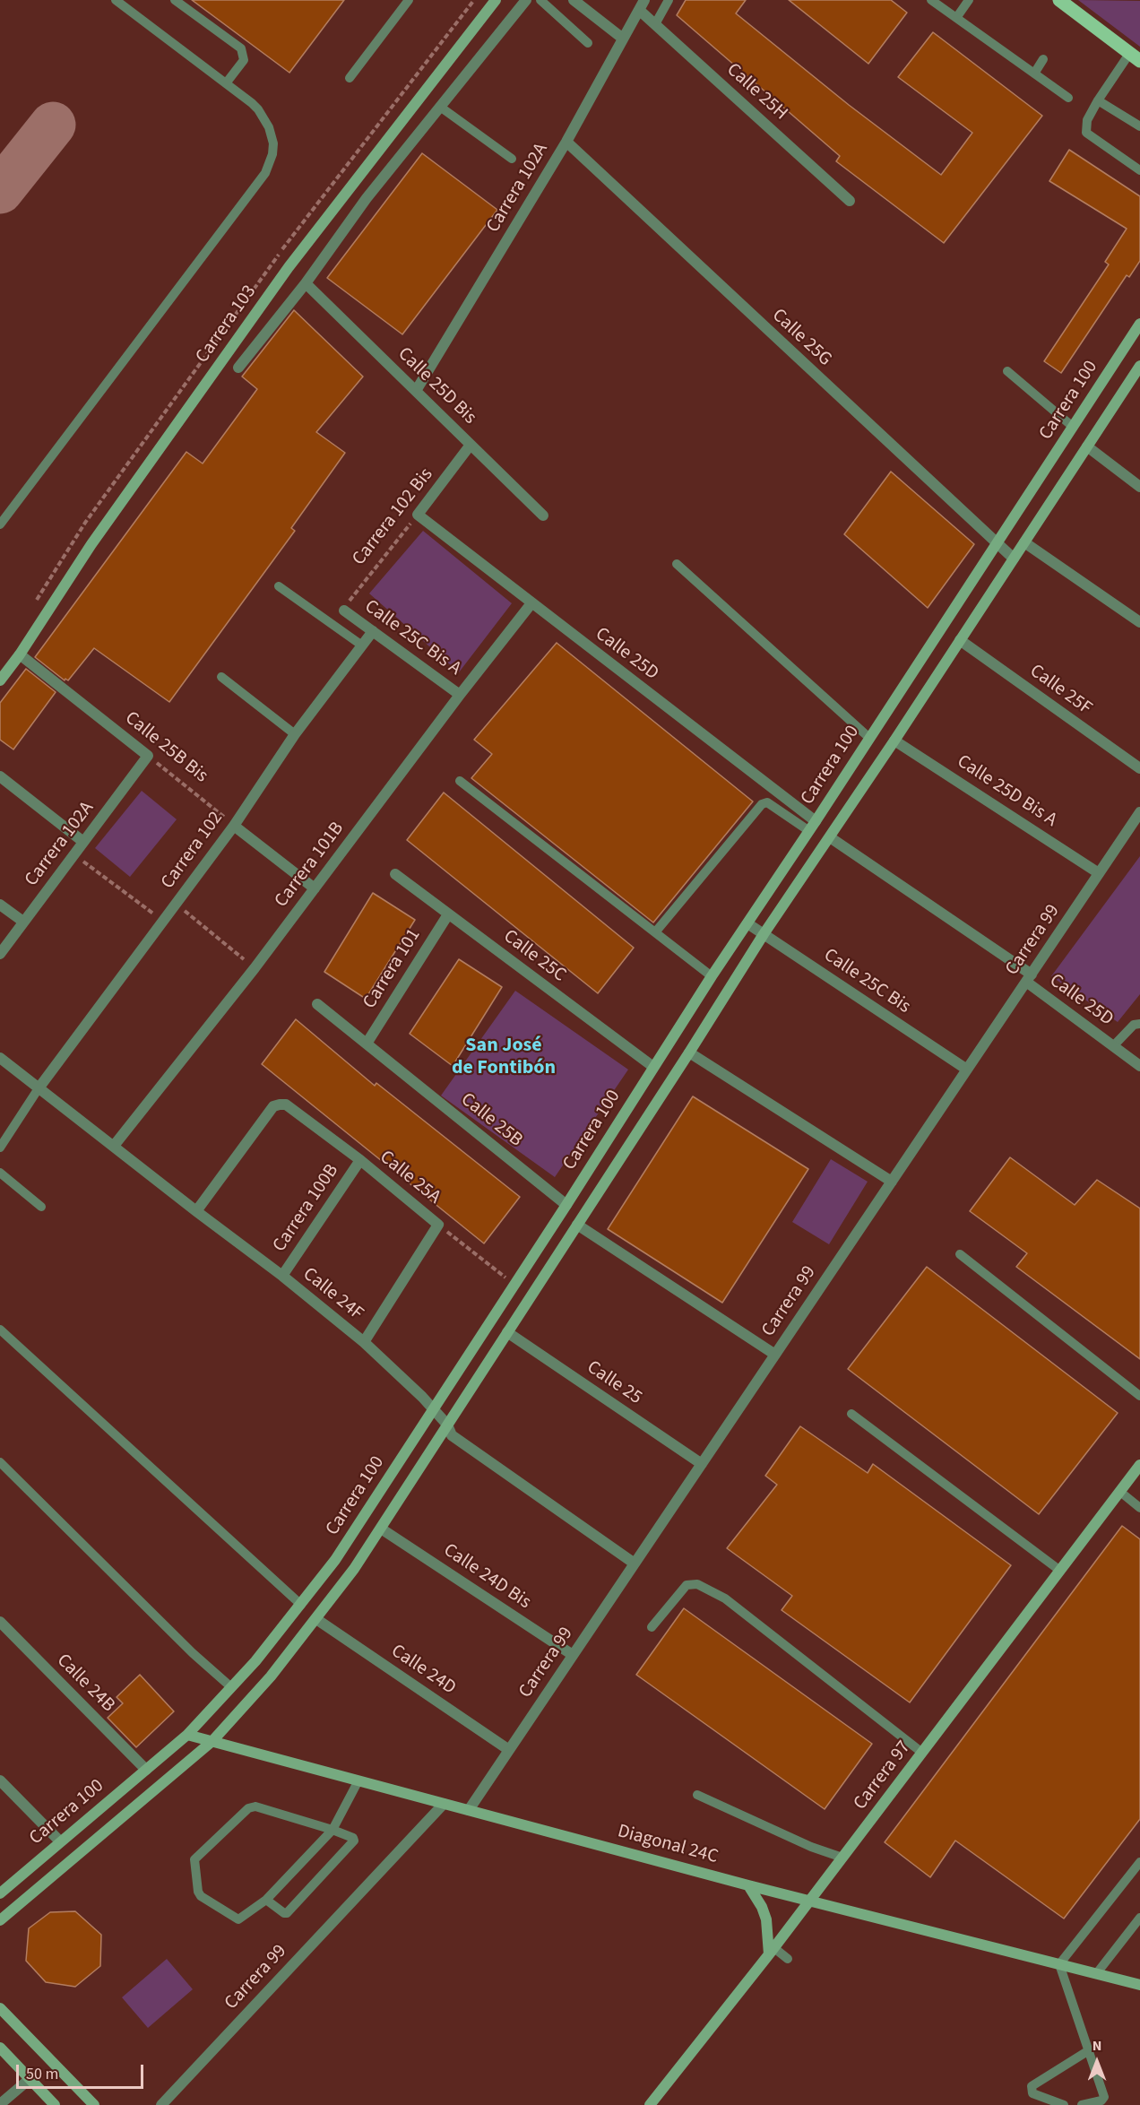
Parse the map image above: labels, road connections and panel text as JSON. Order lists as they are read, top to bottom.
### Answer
{
  "streets": {
    "main road": [
      "Carrera 103",
      "Carrera 100",
      "Carrera 97",
      "Diagonal 24C"
    ],
    "street": [
      "Calle 25H",
      "Carrera 102A",
      "Calle 25G",
      "Calle 25D Bis",
      "Carrera 102 Bis",
      "Calle 25C Bis A",
      "Calle 25D",
      "Calle 25F",
      "Calle 25B Bis",
      "Calle 25D Bis A",
      "Carrera 102",
      "Carrera 101B",
      "Carrera 99",
      "Calle 25C",
      "Carrera 101",
      "Calle 25C Bis",
      "Calle 25B",
      "Calle 25A",
      "Carrera 100B",
      "Calle 24F",
      "Calle 25",
      "Calle 24D Bis",
      "Calle 24D",
      "Calle 24B"
    ]
  },
  "crossings": [
    ["Calle 25H", "Carrera 102A"],
    ["Carrera 102A", "Calle 25G"],
    ["Carrera 102A", "Calle 25D Bis"],
    ["Carrera 102A", "Calle 25B Bis"],
    ["Carrera 103", "Calle 25B Bis"],
    ["Calle 25G", "Carrera 100"],
    ["Calle 25D Bis", "Carrera 102 Bis"],
    ["Carrera 100", "Calle 25D"],
    ["Carrera 100", "Calle 25F"],
    ["Carrera 100", "Calle 25D Bis A"],
    ["Carrera 100", "Calle 25C"],
    ["Carrera 100", "Calle 25C Bis"],
    ["Carrera 100", "Calle 25B"],
    ["Carrera 100", "Calle 25A"],
    ["Carrera 100", "Calle 24F"],
    ["Carrera 100", "Calle 25"],
    ["Carrera 100", "Calle 24D Bis"],
    ["Carrera 100", "Calle 24D"],
    ["Carrera 100", "Calle 24B"],
    ["Carrera 100", "Diagonal 24C"],
    ["Carrera 102 Bis", "Calle 25C Bis A"],
    ["Carrera 102 Bis", "Calle 25D"],
    ["Calle 25C Bis A", "Carrera 102"],
    ["Calle 25C Bis A", "Carrera 101B"],
    ["Calle 25D", "Carrera 101B"],
    ["Calle 25D", "Carrera 99"],
    ["Calle 25B Bis", "Carrera 102"],
    ["Calle 25D Bis A", "Carrera 99"],
    ["Carrera 102", "Calle 24F"],
    ["Carrera 101B", "Calle 24F"],
    ["Carrera 99", "Calle 25C Bis"],
    ["Carrera 99", "Calle 24F"],
    ["Carrera 99", "Calle 25"],
    ["Carrera 99", "Calle 24D Bis"],
    ["Carrera 99", "Calle 24D"],
    ["Carrera 99", "Diagonal 24C"],
    ["Calle 25C", "Carrera 101"],
    ["Carrera 101", "Calle 25B"],
    ["Calle 25A", "Carrera 100B"],
    ["Calle 25A", "Calle 24F"],
    ["Carrera 100B", "Calle 24F"],
    ["Carrera 97", "Diagonal 24C"]
  ],
  "districts": ["San José de Fontibón"],
  "scale_bar": "50 m",
  "north": "top"
}
